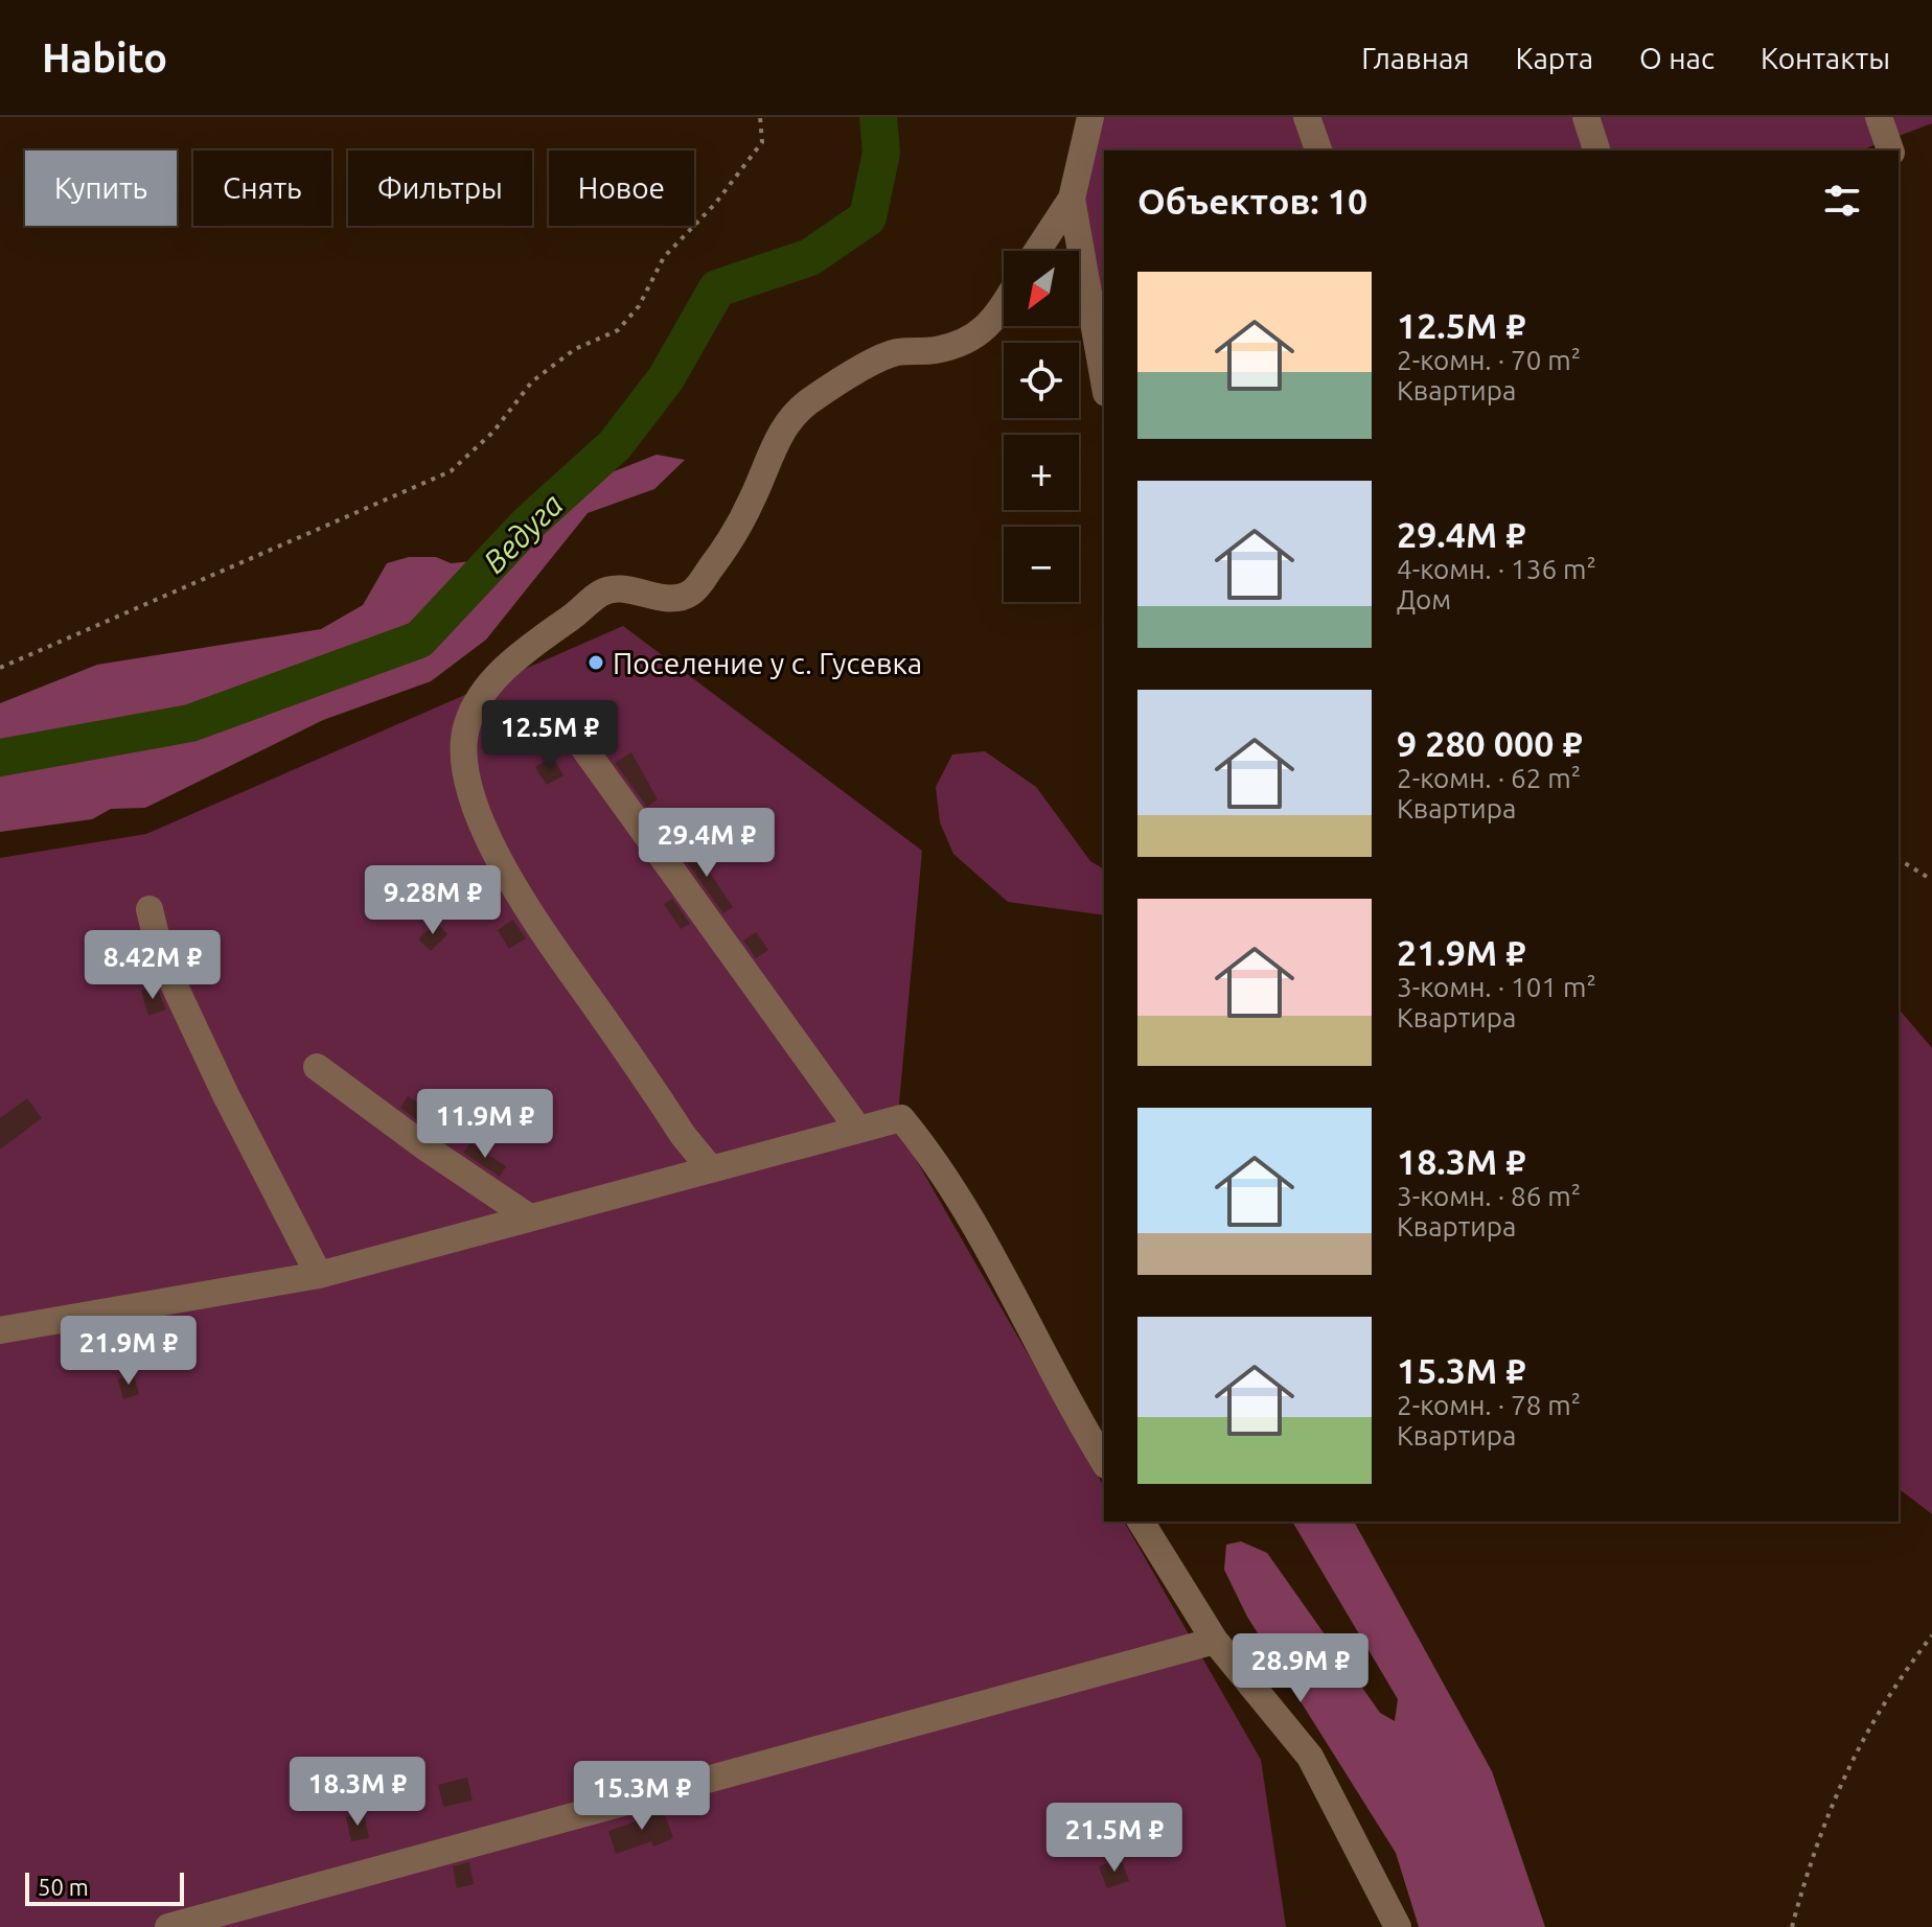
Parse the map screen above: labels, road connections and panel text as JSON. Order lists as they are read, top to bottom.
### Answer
{
  "water": ["Ведуга"],
  "places": ["Поселение у с. Гусевка"],
  "scale_bar": "50 m",
  "north": "bottom left",
  "page": {
    "header": "Habito",
    "nav": [
      "Главная",
      "Карта",
      "О нас",
      "Контакты"
    ],
    "chip": [
      "Купить",
      "Снять",
      "Фильтры",
      "Новое"
    ],
    "heading": "Объектов: 10",
    "map_buttons": ["+", "−"],
    "list": [
      {
        "name": "12.5M ₽",
        "note": "2-комн. · 70 m² · Квартира"
      },
      {
        "name": "29.4M ₽",
        "note": "4-комн. · 136 m² · Дом"
      },
      {
        "name": "9 280 000 ₽",
        "note": "2-комн. · 62 m² · Квартира"
      },
      {
        "name": "21.9M ₽",
        "note": "3-комн. · 101 m² · Квартира"
      },
      {
        "name": "18.3M ₽",
        "note": "3-комн. · 86 m² · Квартира"
      },
      {
        "name": "15.3M ₽",
        "note": "2-комн. · 78 m² · Квартира"
      }
    ],
    "price": [
      "12.5M ₽",
      "29.4M ₽",
      "9.28M ₽",
      "8.42M ₽",
      "11.9M ₽",
      "21.9M ₽",
      "28.9M ₽",
      "18.3M ₽",
      "15.3M ₽",
      "21.5M ₽"
    ],
    "scale": "50 m"
  }
}
